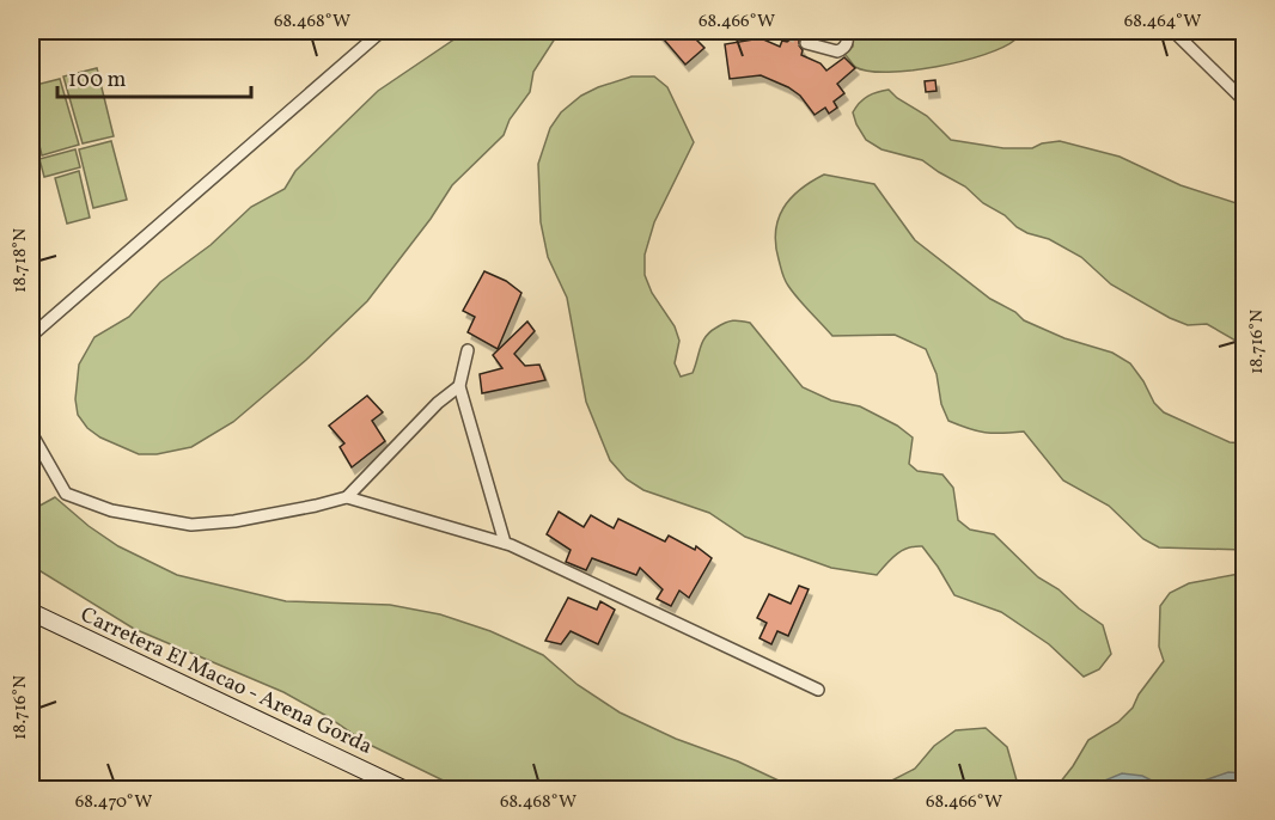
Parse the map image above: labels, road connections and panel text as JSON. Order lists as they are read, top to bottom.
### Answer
{
  "streets": {
    "street": ["Carretera El Macao - Arena Gorda"]
  },
  "scale_bar": "100 m",
  "coordinates": [
    "68.468°W",
    "68.466°W",
    "68.464°W",
    "18.718°N",
    "18.716°N",
    "68.470°W"
  ]
}
